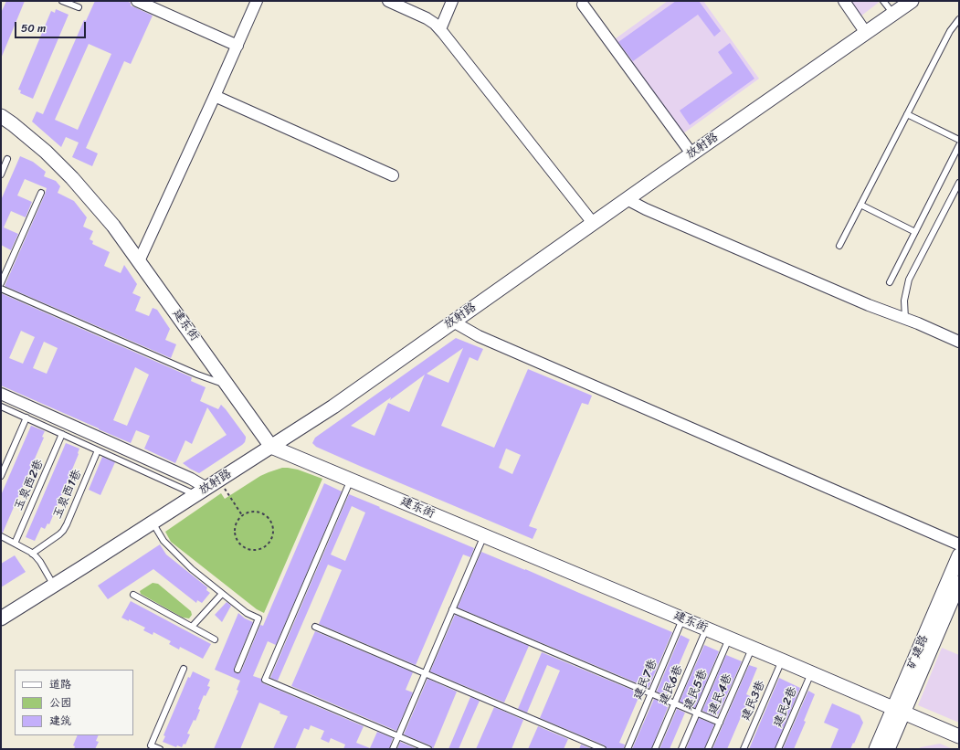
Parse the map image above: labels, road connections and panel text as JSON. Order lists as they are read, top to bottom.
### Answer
{
  "streets": {
    "street": ["放射路", "建东街", "矿建路"],
    "lane": [
      "玉泉西2巷",
      "玉泉西1巷",
      "建民7巷",
      "建民6巷",
      "建民5巷",
      "建民4巷",
      "建民3巷",
      "建民2巷"
    ]
  },
  "crossings": [
    ["放射路", "建东街"],
    ["建东街", "矿建路"],
    ["建东街", "建民7巷"],
    ["建东街", "建民6巷"],
    ["建东街", "建民5巷"],
    ["建东街", "建民4巷"],
    ["建东街", "建民3巷"],
    ["建东街", "建民2巷"]
  ],
  "legend": ["道路", "公园", "建筑"],
  "scale_bar": "50 m"
}
